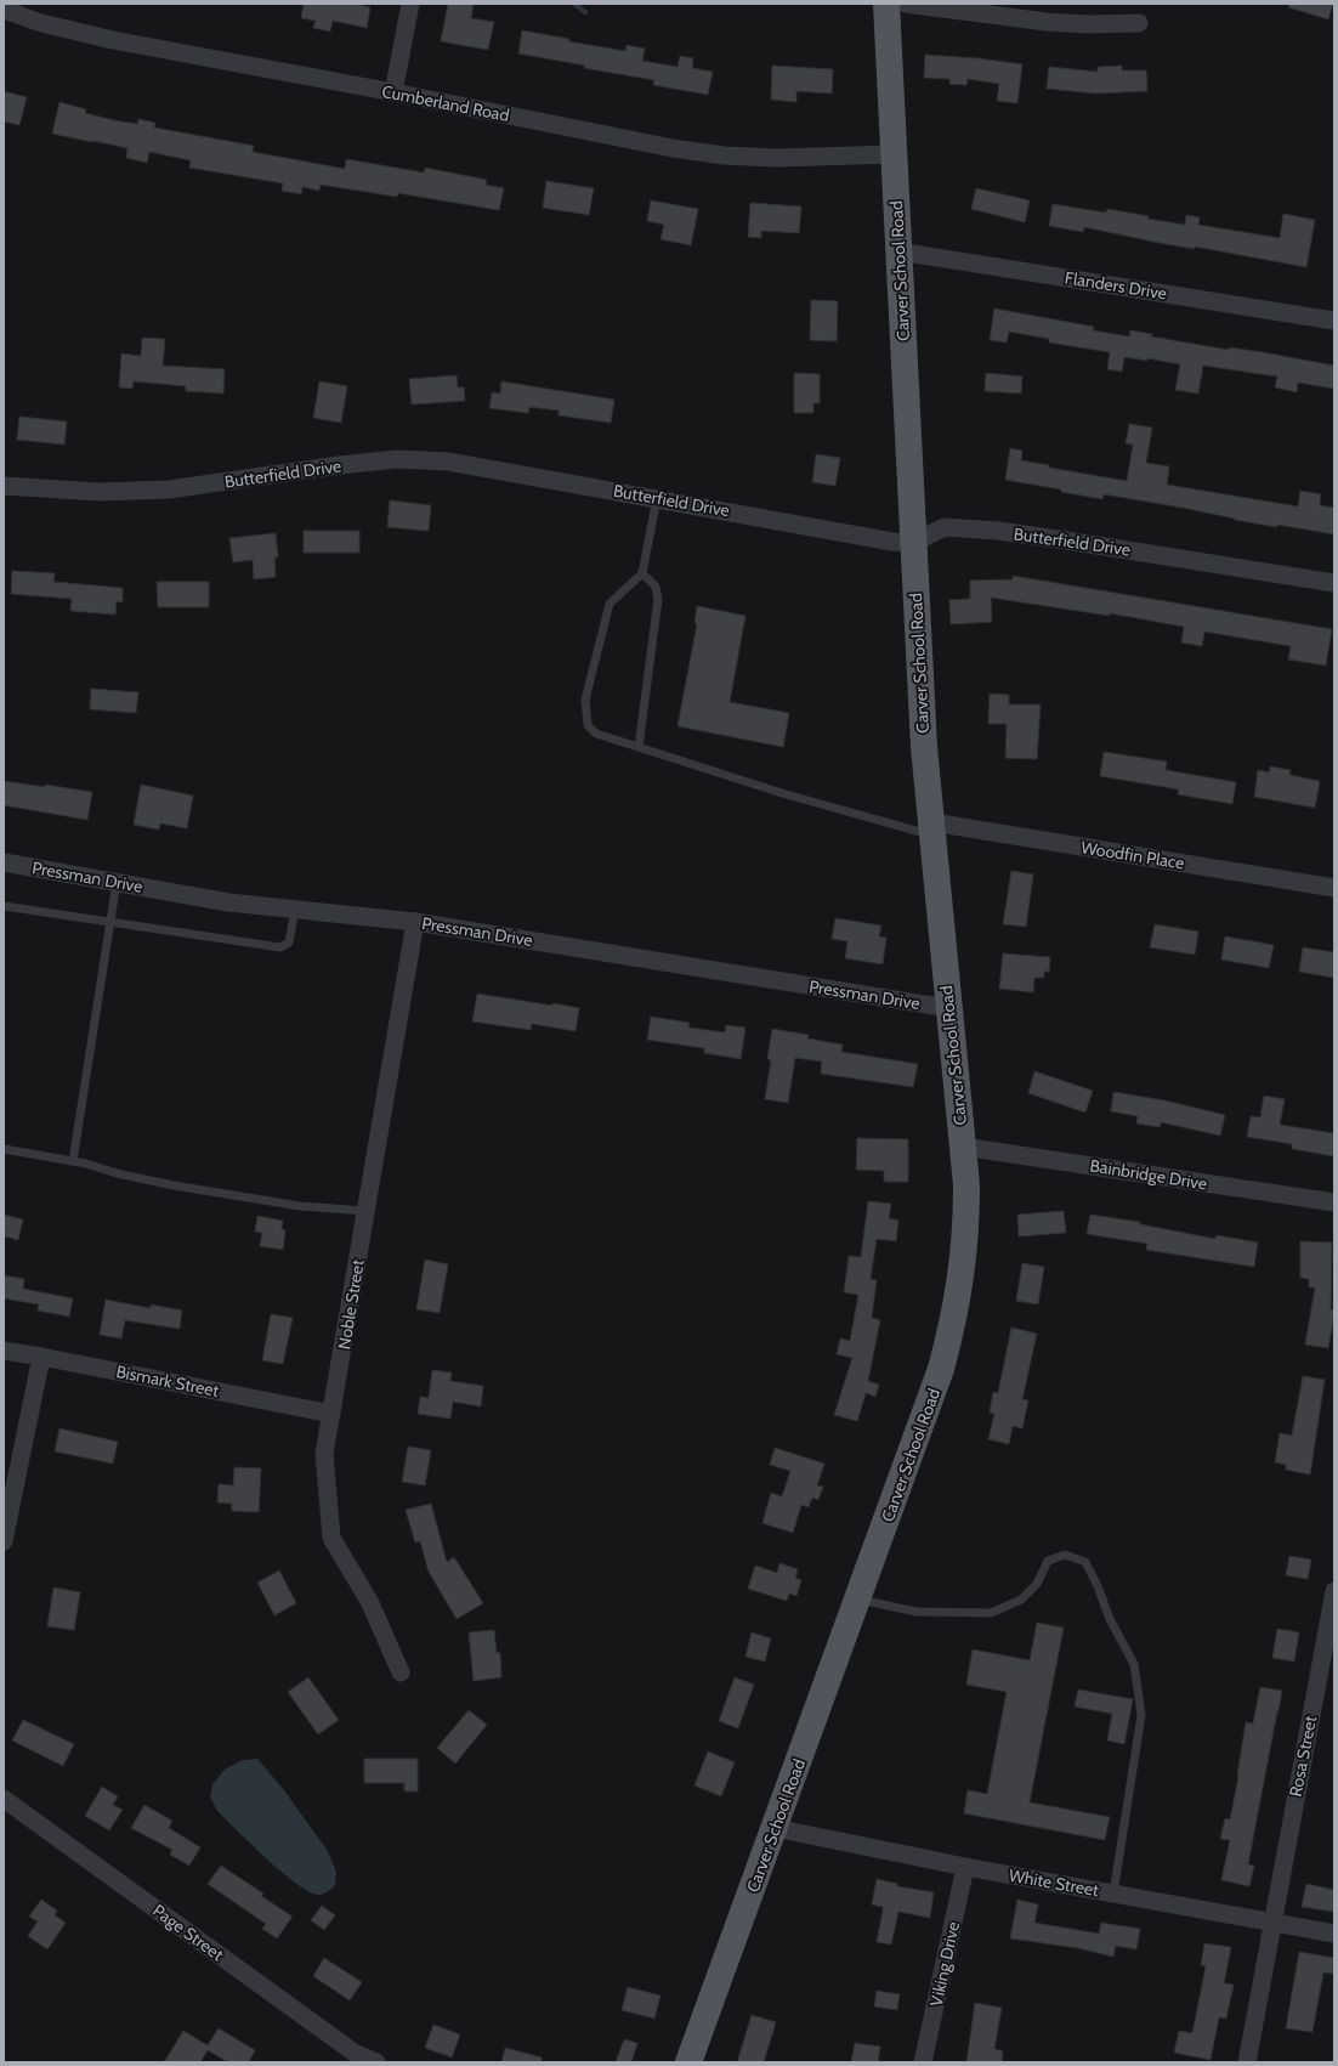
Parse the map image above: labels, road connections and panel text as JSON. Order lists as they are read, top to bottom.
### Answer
{
  "streets": {
    "main road": ["Carver School Road"],
    "street": [
      "Cumberland Road",
      "Flanders Drive",
      "Butterfield Drive",
      "Woodfin Place",
      "Pressman Drive",
      "Bainbridge Drive",
      "Noble Street",
      "Bismark Street",
      "Rosa Street",
      "White Street",
      "Page Street",
      "Viking Drive"
    ]
  },
  "crossings": [
    ["Cumberland Road", "Carver School Road"],
    ["Carver School Road", "Flanders Drive"],
    ["Carver School Road", "Butterfield Drive"],
    ["Carver School Road", "Woodfin Place"],
    ["Carver School Road", "Pressman Drive"],
    ["Carver School Road", "Bainbridge Drive"],
    ["Carver School Road", "White Street"],
    ["Pressman Drive", "Noble Street"],
    ["Noble Street", "Bismark Street"],
    ["Rosa Street", "White Street"],
    ["White Street", "Viking Drive"]
  ]
}
